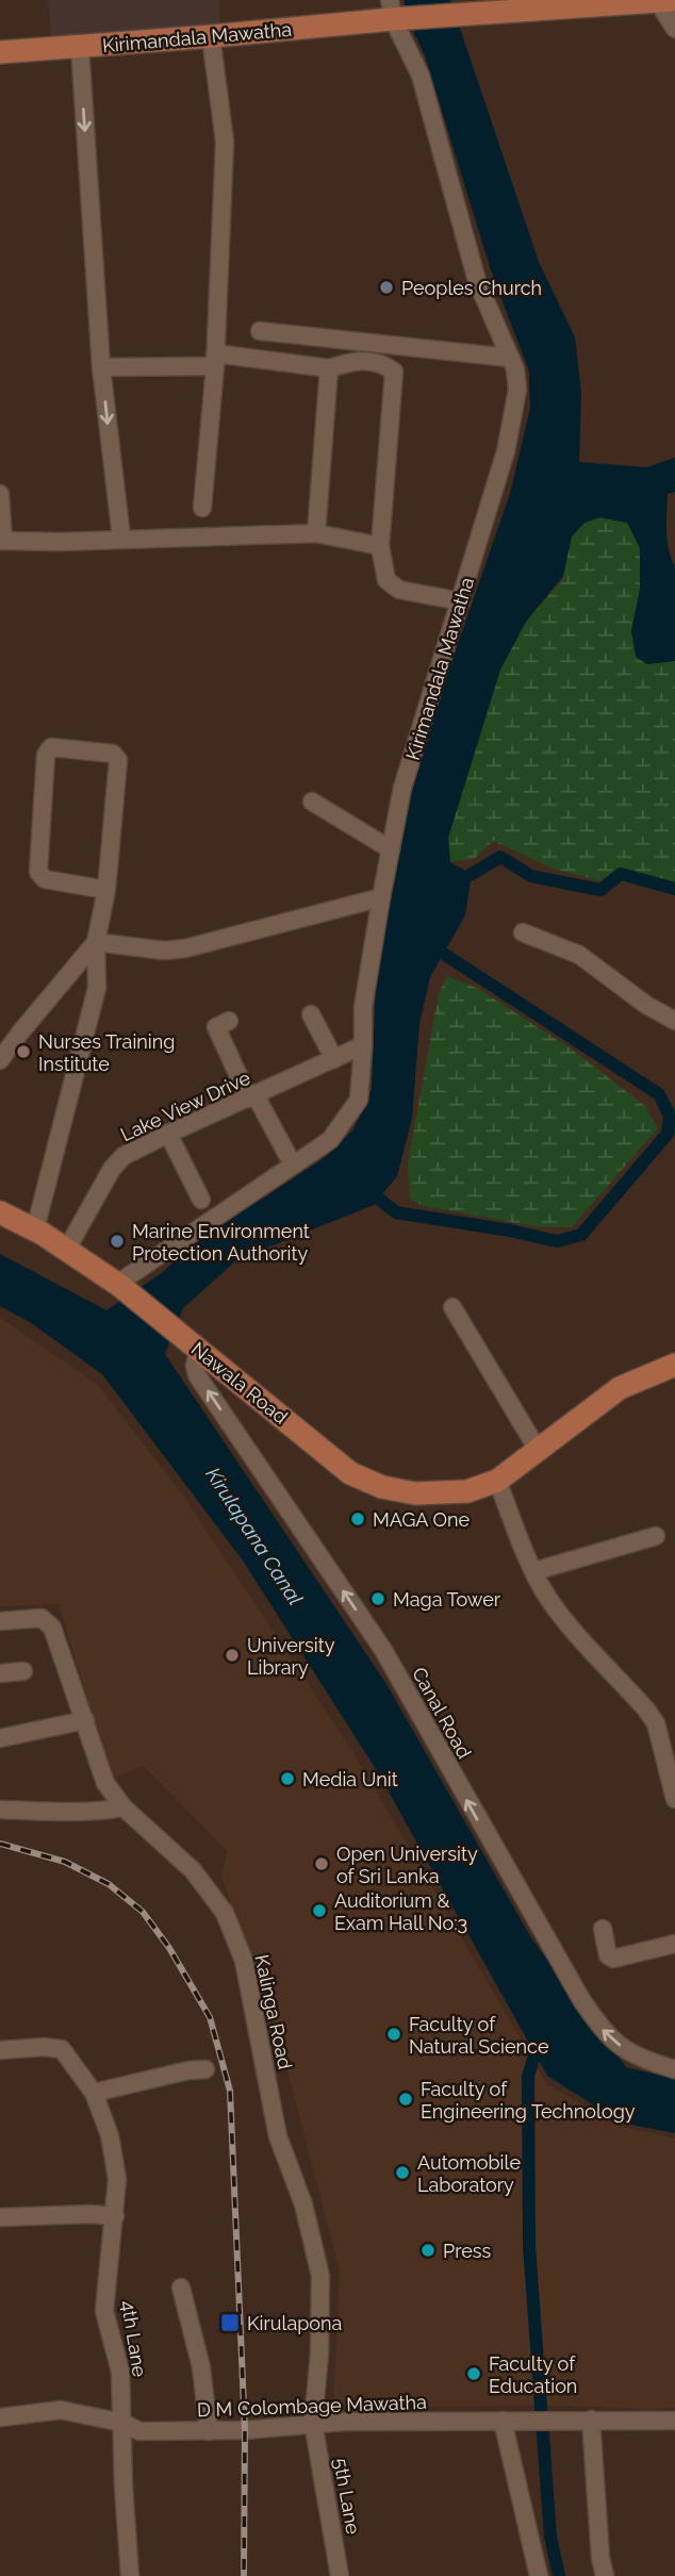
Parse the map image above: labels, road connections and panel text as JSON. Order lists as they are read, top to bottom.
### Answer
{
  "streets": {
    "main road": ["Kirimandala Mawatha", "Nawala Road"],
    "street": [
      "Lake View Drive",
      "Canal Road",
      "Kalinga Road",
      "4th Lane",
      "D M Colombage Mawatha",
      "5th Lane"
    ]
  },
  "crossings": [
    ["Kirimandala Mawatha", "Lake View Drive"],
    ["Kirimandala Mawatha", "Nawala Road"],
    ["Lake View Drive", "Nawala Road"],
    ["Nawala Road", "Canal Road"],
    ["Kalinga Road", "D M Colombage Mawatha"],
    ["Kalinga Road", "5th Lane"],
    ["4th Lane", "D M Colombage Mawatha"],
    ["D M Colombage Mawatha", "5th Lane"]
  ],
  "one_way": ["Canal Road"],
  "water": ["Kirulapana Canal"],
  "places": {
    "other": [
      "Peoples Church",
      "Nurses Training Institute",
      "Marine Environment Protection Authority",
      "MAGA One",
      "Maga Tower",
      "University Library",
      "Media Unit",
      "Open University of Sri Lanka",
      "Auditorium & Exam Hall No:3",
      "Faculty of Natural Science",
      "Faculty of Engineering Technology",
      "Automobile Laboratory",
      "Press",
      "Faculty of Education"
    ],
    "transit": ["Kirulapona"]
  }
}
